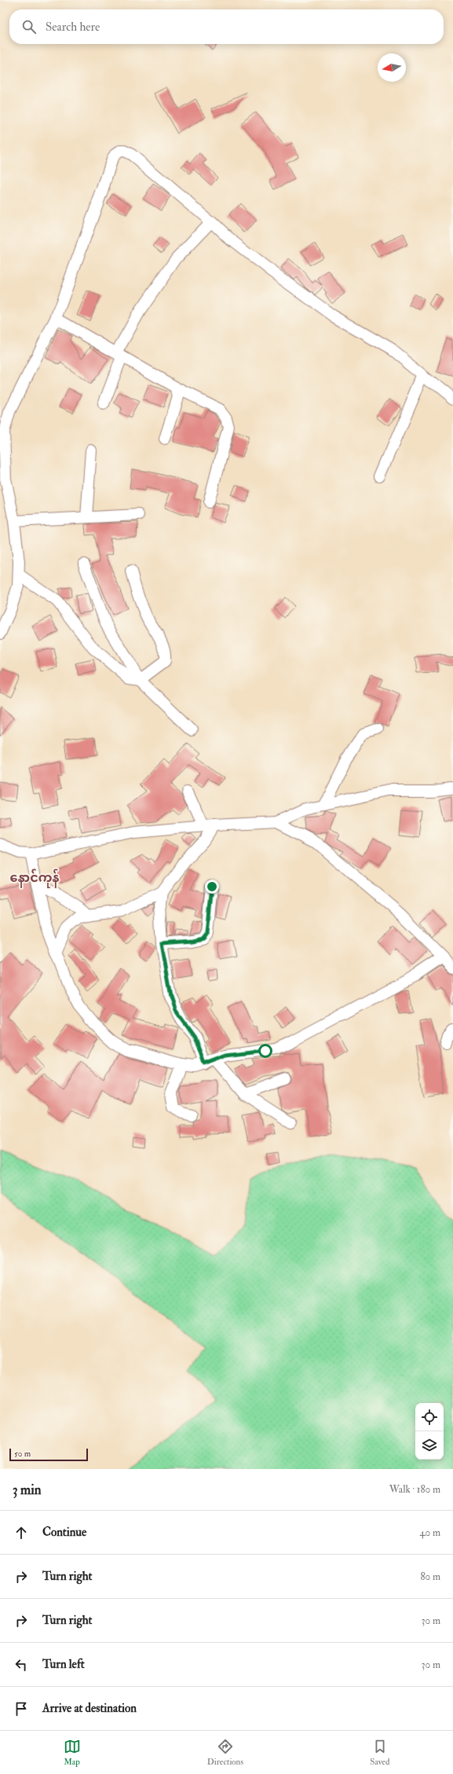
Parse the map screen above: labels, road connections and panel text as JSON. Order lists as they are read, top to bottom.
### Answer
{
  "districts": ["နောင်ကုန်"],
  "scale_bar": "50 m",
  "north": "left",
  "page": {
    "search": "Search here",
    "scale": "50 m",
    "heading": ["3 min", "Walk · 180 m"],
    "list": [
      ["Continue", "40 m"],
      ["Turn right", "80 m"],
      ["Turn right", "30 m"],
      ["Turn left", "30 m"],
      "Arrive at destination"
    ],
    "nav": ["Map", "Directions", "Saved"]
  }
}
